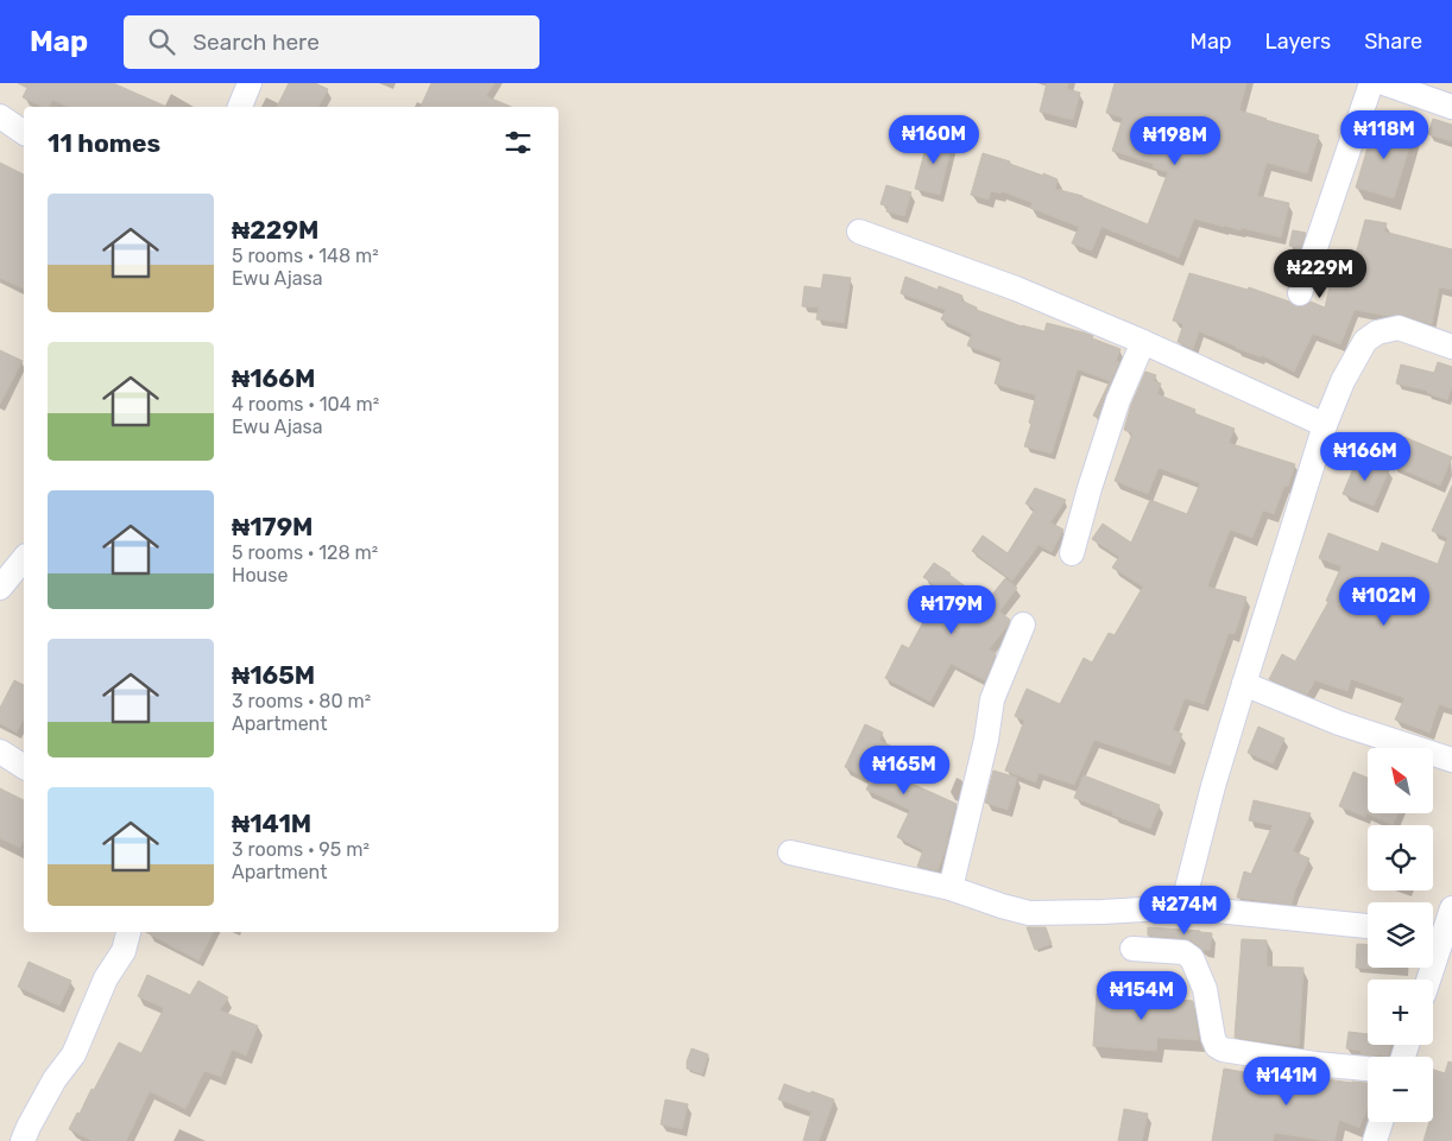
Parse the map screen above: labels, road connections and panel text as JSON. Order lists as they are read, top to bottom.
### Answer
{
  "north": "top left",
  "page": {
    "header": "Map",
    "search": "Search here",
    "nav": ["Map", "Layers", "Share"],
    "heading": "11 homes",
    "price": [
      "₦118M",
      "₦160M",
      "₦198M",
      "₦229M",
      "₦166M",
      "₦102M",
      "₦179M",
      "₦165M",
      "₦274M",
      "₦154M",
      "₦141M"
    ],
    "list": [
      {
        "name": "₦229M",
        "note": "5 rooms · 148 m² · Ewu Ajasa"
      },
      {
        "name": "₦166M",
        "note": "4 rooms · 104 m² · Ewu Ajasa"
      },
      {
        "name": "₦179M",
        "note": "5 rooms · 128 m² · House"
      },
      {
        "name": "₦165M",
        "note": "3 rooms · 80 m² · Apartment"
      },
      {
        "name": "₦141M",
        "note": "3 rooms · 95 m² · Apartment"
      }
    ],
    "map_buttons": ["+", "−"]
  }
}
